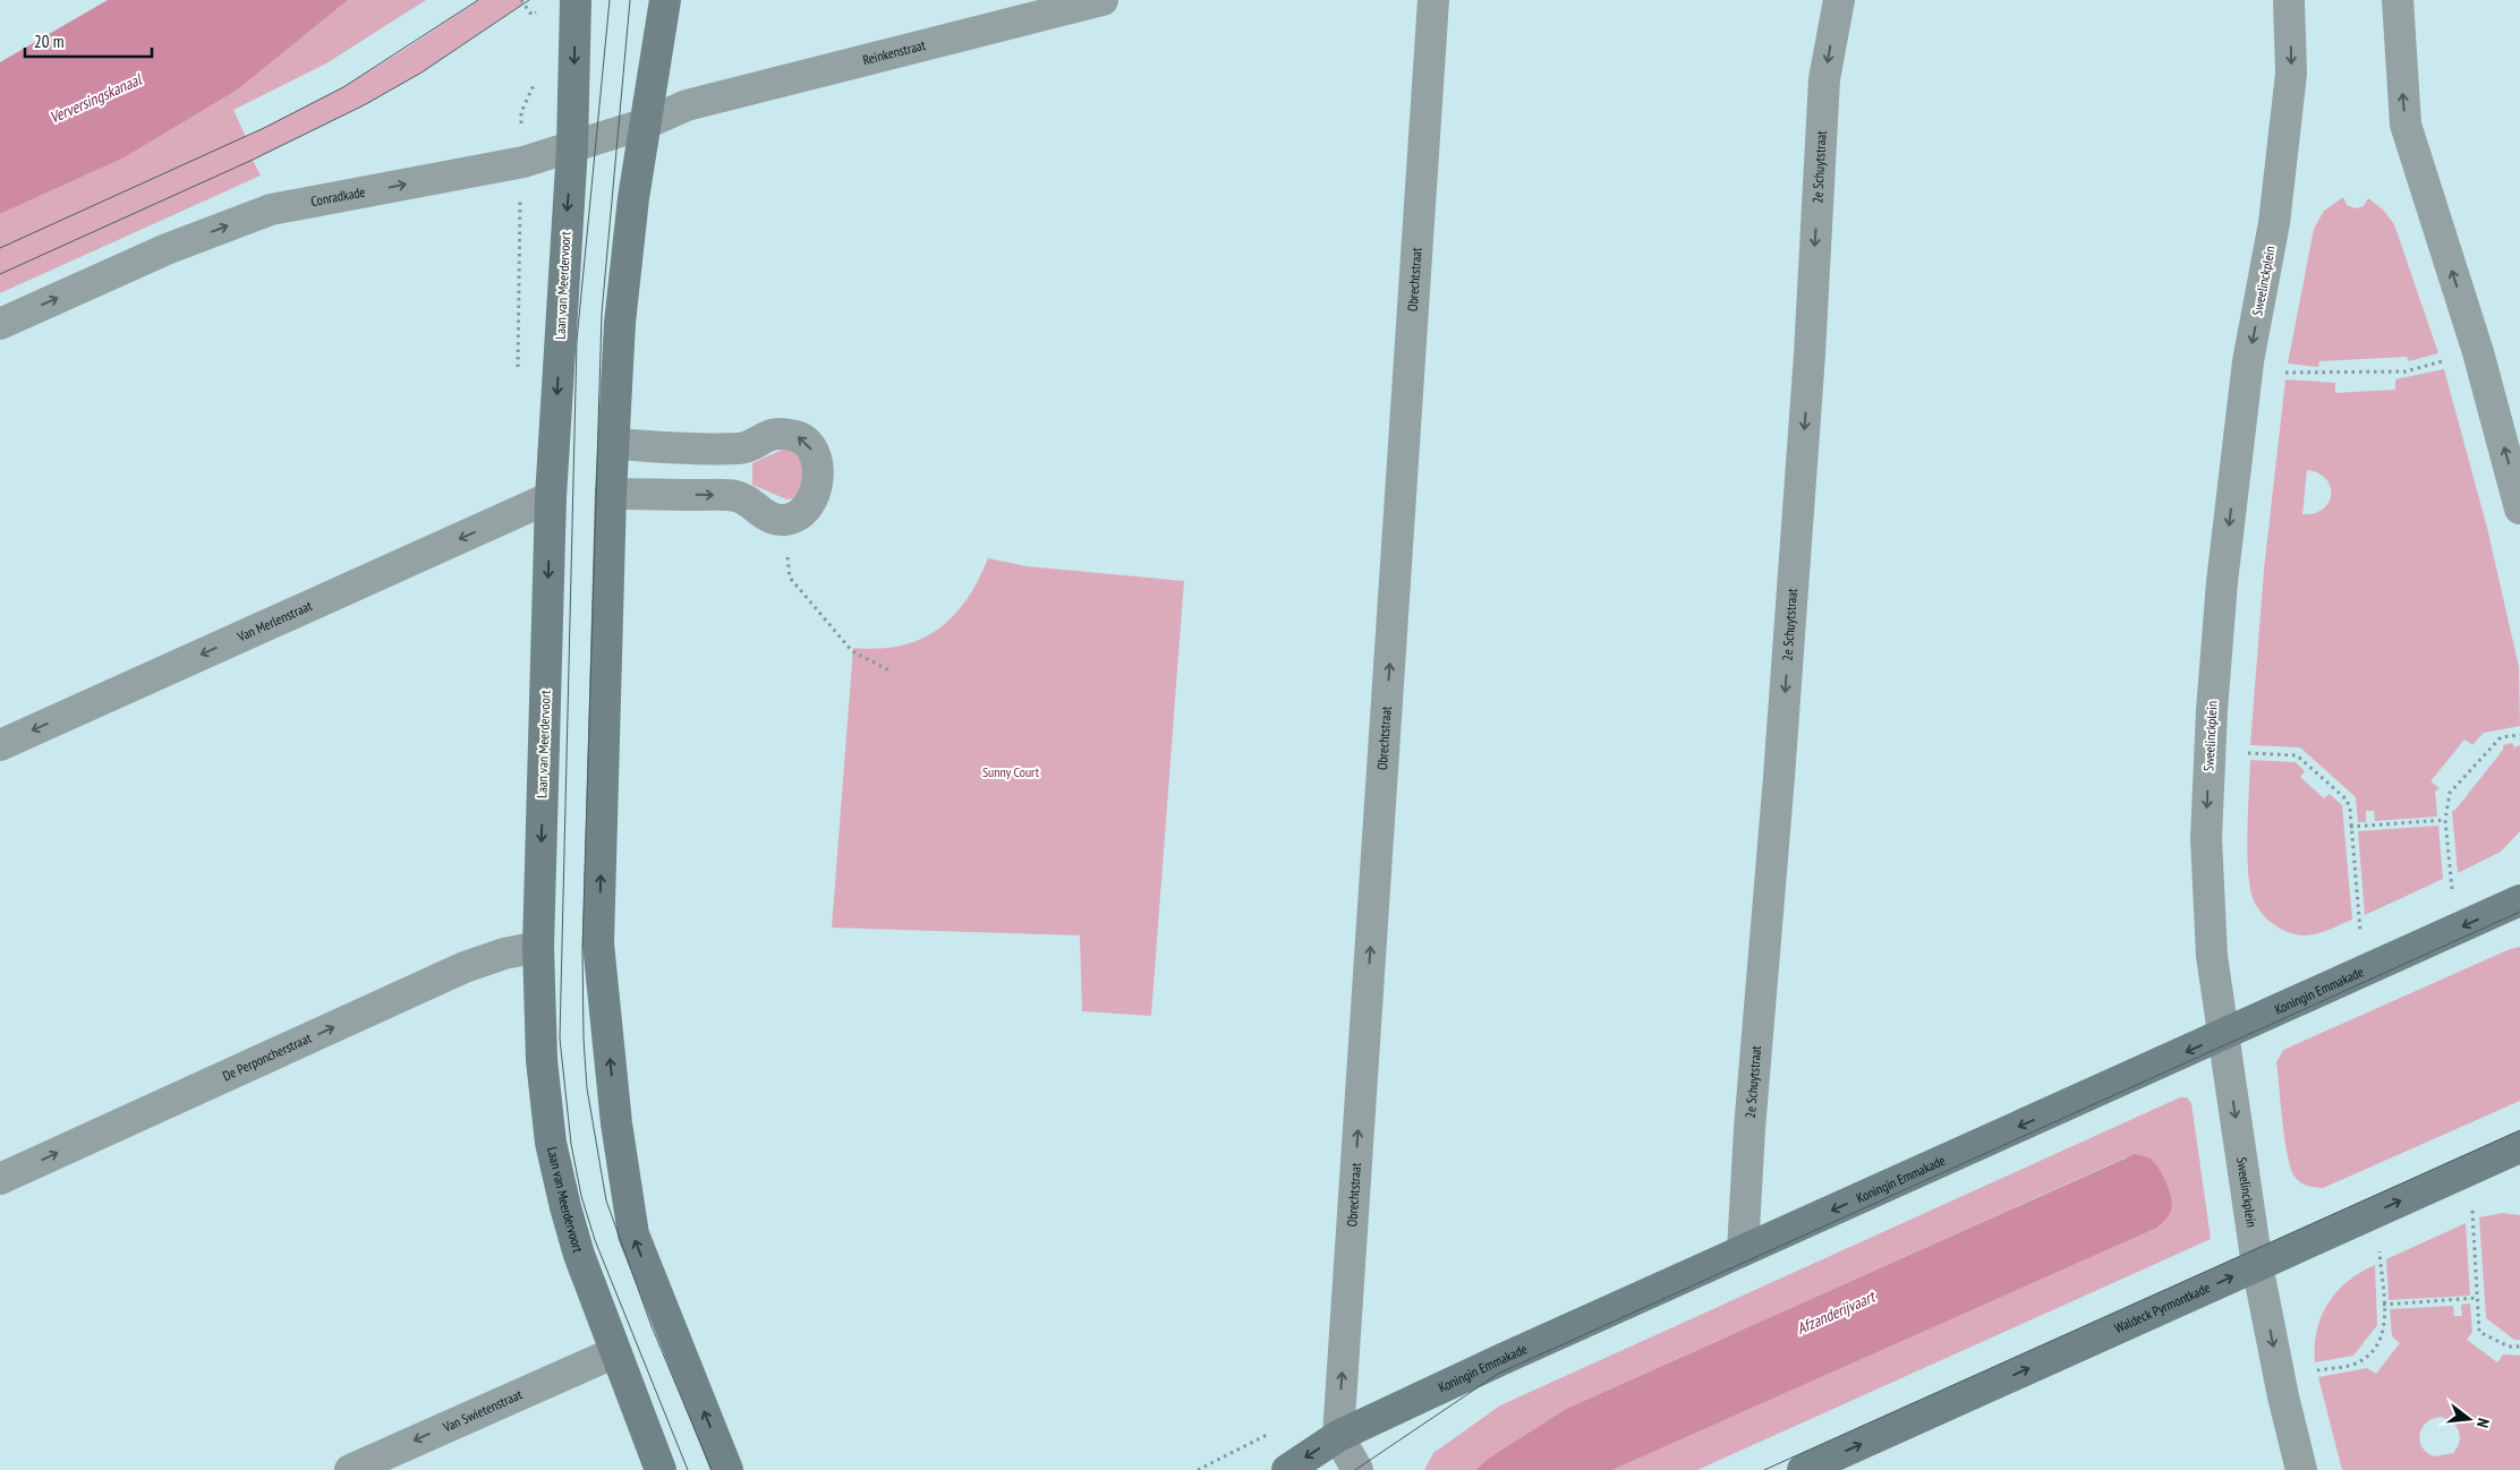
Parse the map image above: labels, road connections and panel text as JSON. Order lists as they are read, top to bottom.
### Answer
{
  "streets": {
    "street": [
      "Reinkenstraat",
      "2e Schuytstraat",
      "Conradkade",
      "Obrechtstraat",
      "Sweelinckplein",
      "Laan van Meerdervoort",
      "Van Merlenstraat",
      "Koningin Emmakade",
      "De Perponcherstraat",
      "Waldeck Pyrmontkade",
      "Van Swietenstraat"
    ]
  },
  "crossings": [
    ["Reinkenstraat", "Conradkade"],
    ["2e Schuytstraat", "Koningin Emmakade"],
    ["Conradkade", "Laan van Meerdervoort"],
    ["Obrechtstraat", "Koningin Emmakade"],
    ["Sweelinckplein", "Koningin Emmakade"],
    ["Sweelinckplein", "Waldeck Pyrmontkade"],
    ["Laan van Meerdervoort", "Van Merlenstraat"],
    ["Laan van Meerdervoort", "De Perponcherstraat"],
    ["Laan van Meerdervoort", "Van Swietenstraat"]
  ],
  "one_way": [
    "2e Schuytstraat",
    "Conradkade",
    "Obrechtstraat",
    "Van Merlenstraat",
    "Koningin Emmakade",
    "De Perponcherstraat",
    "Waldeck Pyrmontkade",
    "Van Swietenstraat"
  ],
  "water": ["Verversingskanaal", "Afzanderijvaart"],
  "parks": ["Sunny Court"],
  "scale_bar": "20 m",
  "north": "right"
}
